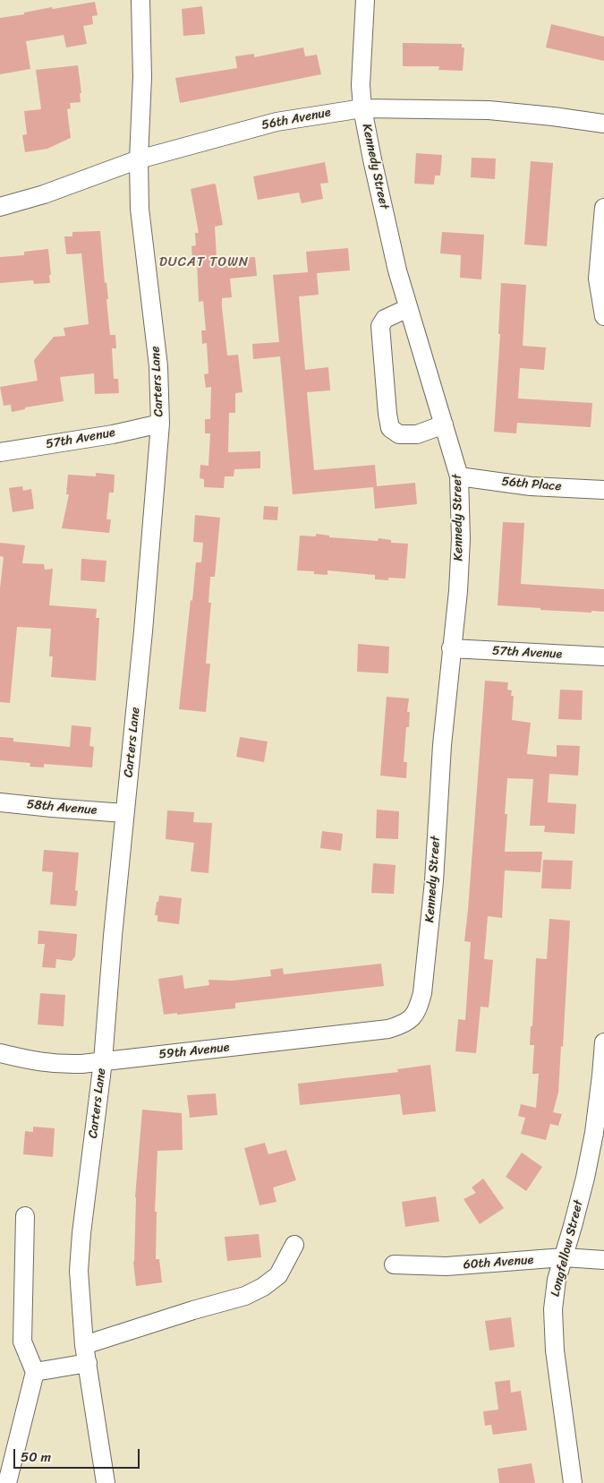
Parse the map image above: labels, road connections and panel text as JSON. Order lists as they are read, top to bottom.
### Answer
{
  "streets": {
    "street": [
      "56th Avenue",
      "Kennedy Street",
      "Carters Lane",
      "57th Avenue",
      "56th Place",
      "58th Avenue",
      "59th Avenue",
      "Longfellow Street",
      "60th Avenue"
    ]
  },
  "crossings": [
    ["56th Avenue", "Kennedy Street"],
    ["56th Avenue", "Carters Lane"],
    ["Kennedy Street", "57th Avenue"],
    ["Kennedy Street", "56th Place"],
    ["Kennedy Street", "59th Avenue"],
    ["Carters Lane", "57th Avenue"],
    ["Carters Lane", "58th Avenue"],
    ["Carters Lane", "59th Avenue"],
    ["Longfellow Street", "60th Avenue"]
  ],
  "districts": ["DUCAT TOWN"],
  "scale_bar": "50 m"
}
